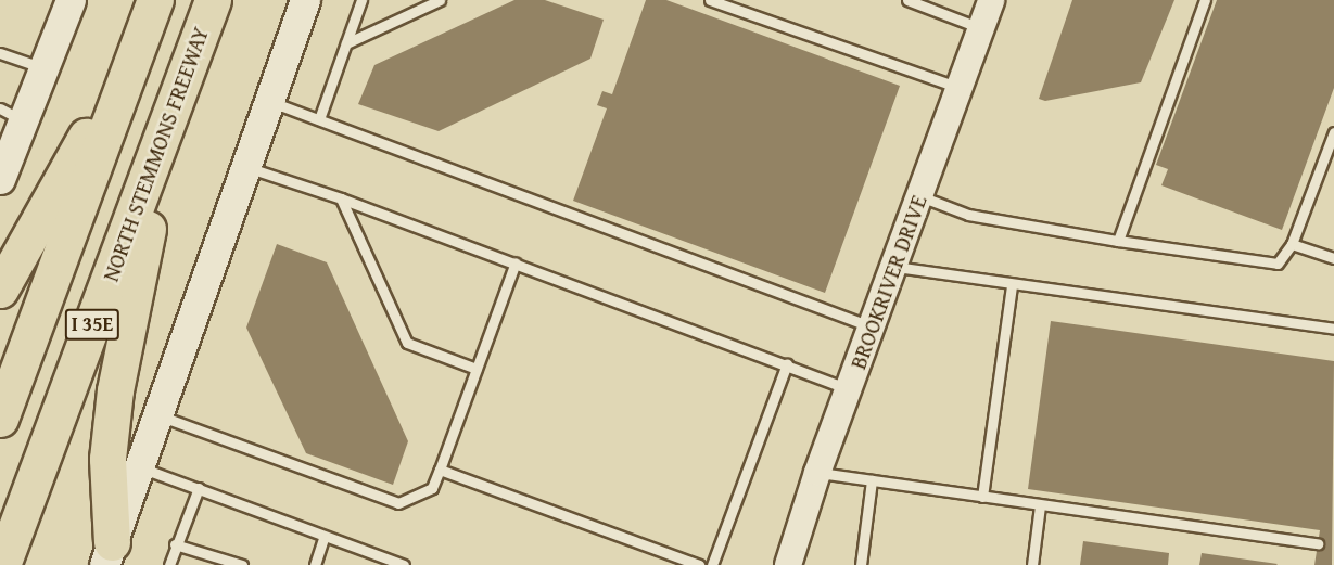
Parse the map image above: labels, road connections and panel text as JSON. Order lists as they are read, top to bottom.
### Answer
{
  "streets": {
    "highway": ["NORTH STEMMONS FREEWAY", "I 35E"],
    "street": ["BROOKRIVER DRIVE"]
  }
}
